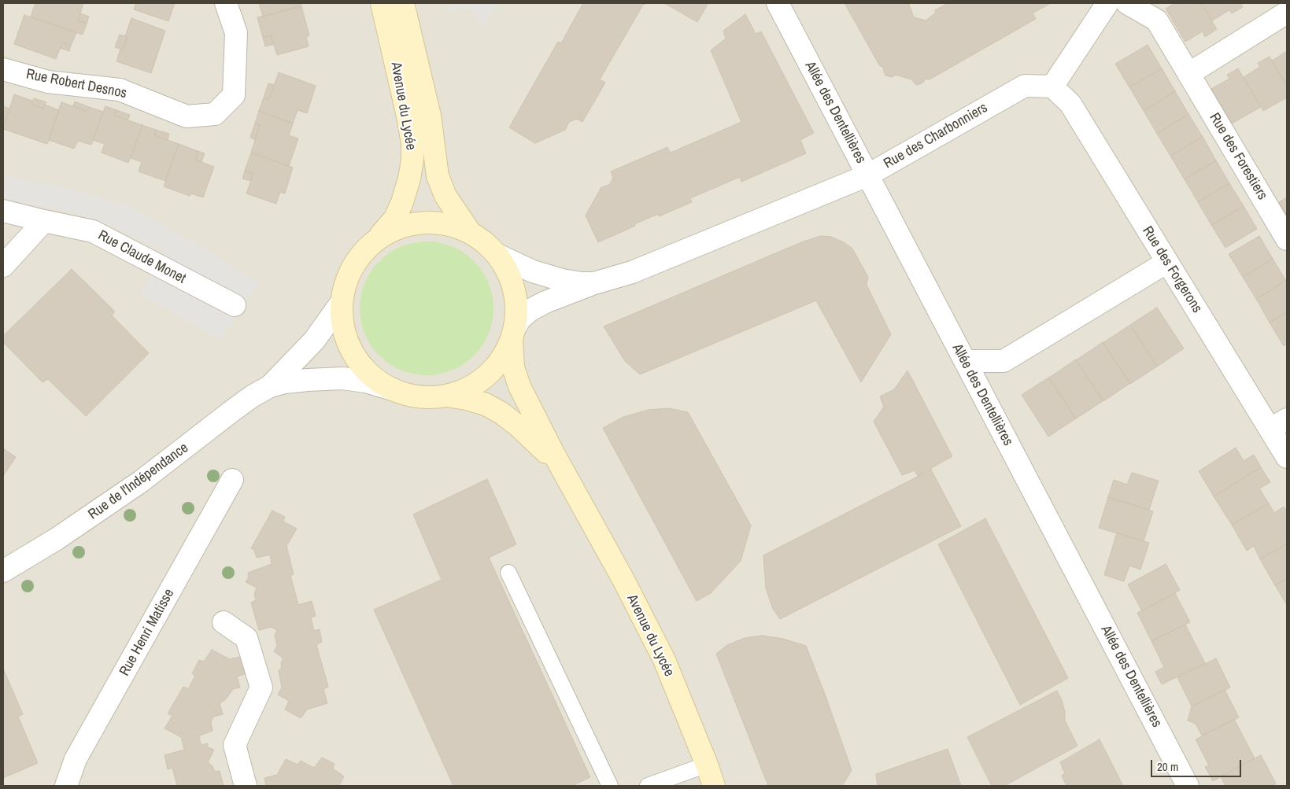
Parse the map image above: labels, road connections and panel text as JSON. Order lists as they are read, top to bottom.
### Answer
{
  "streets": {
    "main road": ["Avenue du Lycée"],
    "street": [
      "Rue Robert Desnos",
      "Allée des Dentellières",
      "Rue des Charbonniers",
      "Rue des Forestiers",
      "Rue Claude Monet",
      "Rue des Forgerons",
      "Rue de l'Indépendance",
      "Rue Henri Matisse"
    ]
  },
  "crossings": [
    ["Avenue du Lycée", "Rue des Charbonniers"],
    ["Allée des Dentellières", "Rue des Charbonniers"],
    ["Rue des Charbonniers", "Rue des Forgerons"]
  ],
  "scale_bar": "20 m"
}
